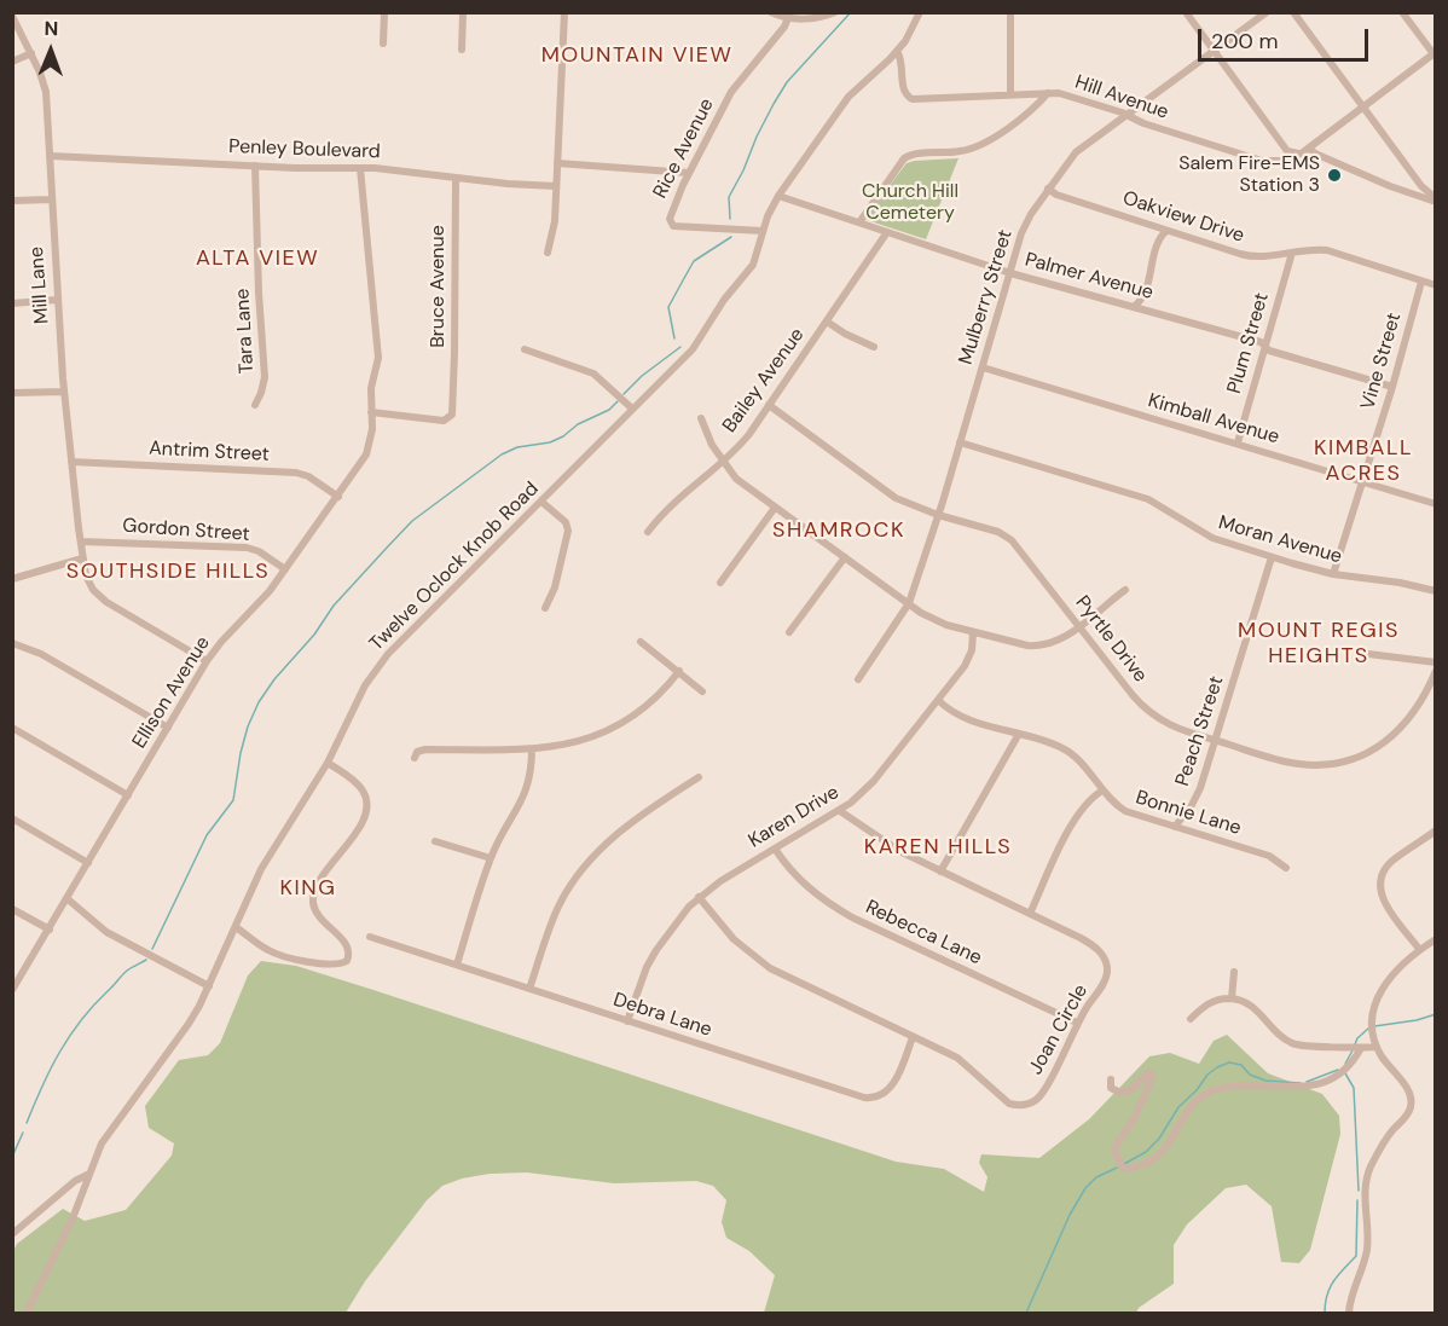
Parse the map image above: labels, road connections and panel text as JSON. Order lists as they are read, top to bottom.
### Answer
{
  "streets": {
    "street": [
      "Hill Avenue",
      "Rice Avenue",
      "Penley Boulevard",
      "Oakview Drive",
      "Palmer Avenue",
      "Mill Lane",
      "Bruce Avenue",
      "Mulberry Street",
      "Tara Lane",
      "Plum Street",
      "Vine Street",
      "Bailey Avenue",
      "Kimball Avenue",
      "Antrim Street",
      "Gordon Street",
      "Moran Avenue",
      "Twelve Oclock Knob Road",
      "Pyrtle Drive",
      "Ellison Avenue",
      "Peach Street",
      "Bonnie Lane",
      "Karen Drive",
      "Rebecca Lane",
      "Debra Lane",
      "Joan Circle"
    ]
  },
  "crossings": [
    ["Hill Avenue", "Mulberry Street"],
    ["Hill Avenue", "Twelve Oclock Knob Road"],
    ["Rice Avenue", "Twelve Oclock Knob Road"],
    ["Penley Boulevard", "Mill Lane"],
    ["Penley Boulevard", "Bruce Avenue"],
    ["Penley Boulevard", "Tara Lane"],
    ["Penley Boulevard", "Ellison Avenue"],
    ["Oakview Drive", "Mulberry Street"],
    ["Oakview Drive", "Plum Street"],
    ["Oakview Drive", "Vine Street"],
    ["Palmer Avenue", "Mulberry Street"],
    ["Palmer Avenue", "Plum Street"],
    ["Palmer Avenue", "Vine Street"],
    ["Palmer Avenue", "Bailey Avenue"],
    ["Palmer Avenue", "Twelve Oclock Knob Road"],
    ["Mill Lane", "Antrim Street"],
    ["Mill Lane", "Gordon Street"],
    ["Mill Lane", "Ellison Avenue"],
    ["Bruce Avenue", "Ellison Avenue"],
    ["Mulberry Street", "Kimball Avenue"],
    ["Mulberry Street", "Moran Avenue"],
    ["Mulberry Street", "Pyrtle Drive"],
    ["Plum Street", "Kimball Avenue"],
    ["Vine Street", "Kimball Avenue"],
    ["Vine Street", "Moran Avenue"],
    ["Bailey Avenue", "Pyrtle Drive"],
    ["Antrim Street", "Ellison Avenue"],
    ["Gordon Street", "Ellison Avenue"],
    ["Moran Avenue", "Peach Street"],
    ["Pyrtle Drive", "Peach Street"],
    ["Peach Street", "Bonnie Lane"],
    ["Bonnie Lane", "Karen Drive"],
    ["Karen Drive", "Rebecca Lane"],
    ["Karen Drive", "Debra Lane"],
    ["Karen Drive", "Joan Circle"],
    ["Rebecca Lane", "Joan Circle"],
    ["Debra Lane", "Joan Circle"]
  ],
  "districts": [
    "MOUNTAIN VIEW",
    "ALTA VIEW",
    "KIMBALL ACRES",
    "SHAMROCK",
    "SOUTHSIDE HILLS",
    "MOUNT REGIS HEIGHTS",
    "KAREN HILLS",
    "KING"
  ],
  "parks": ["Church Hill Cemetery"],
  "places": ["Salem Fire-EMS Station 3"],
  "scale_bar": "200 m",
  "north": "top"
}
